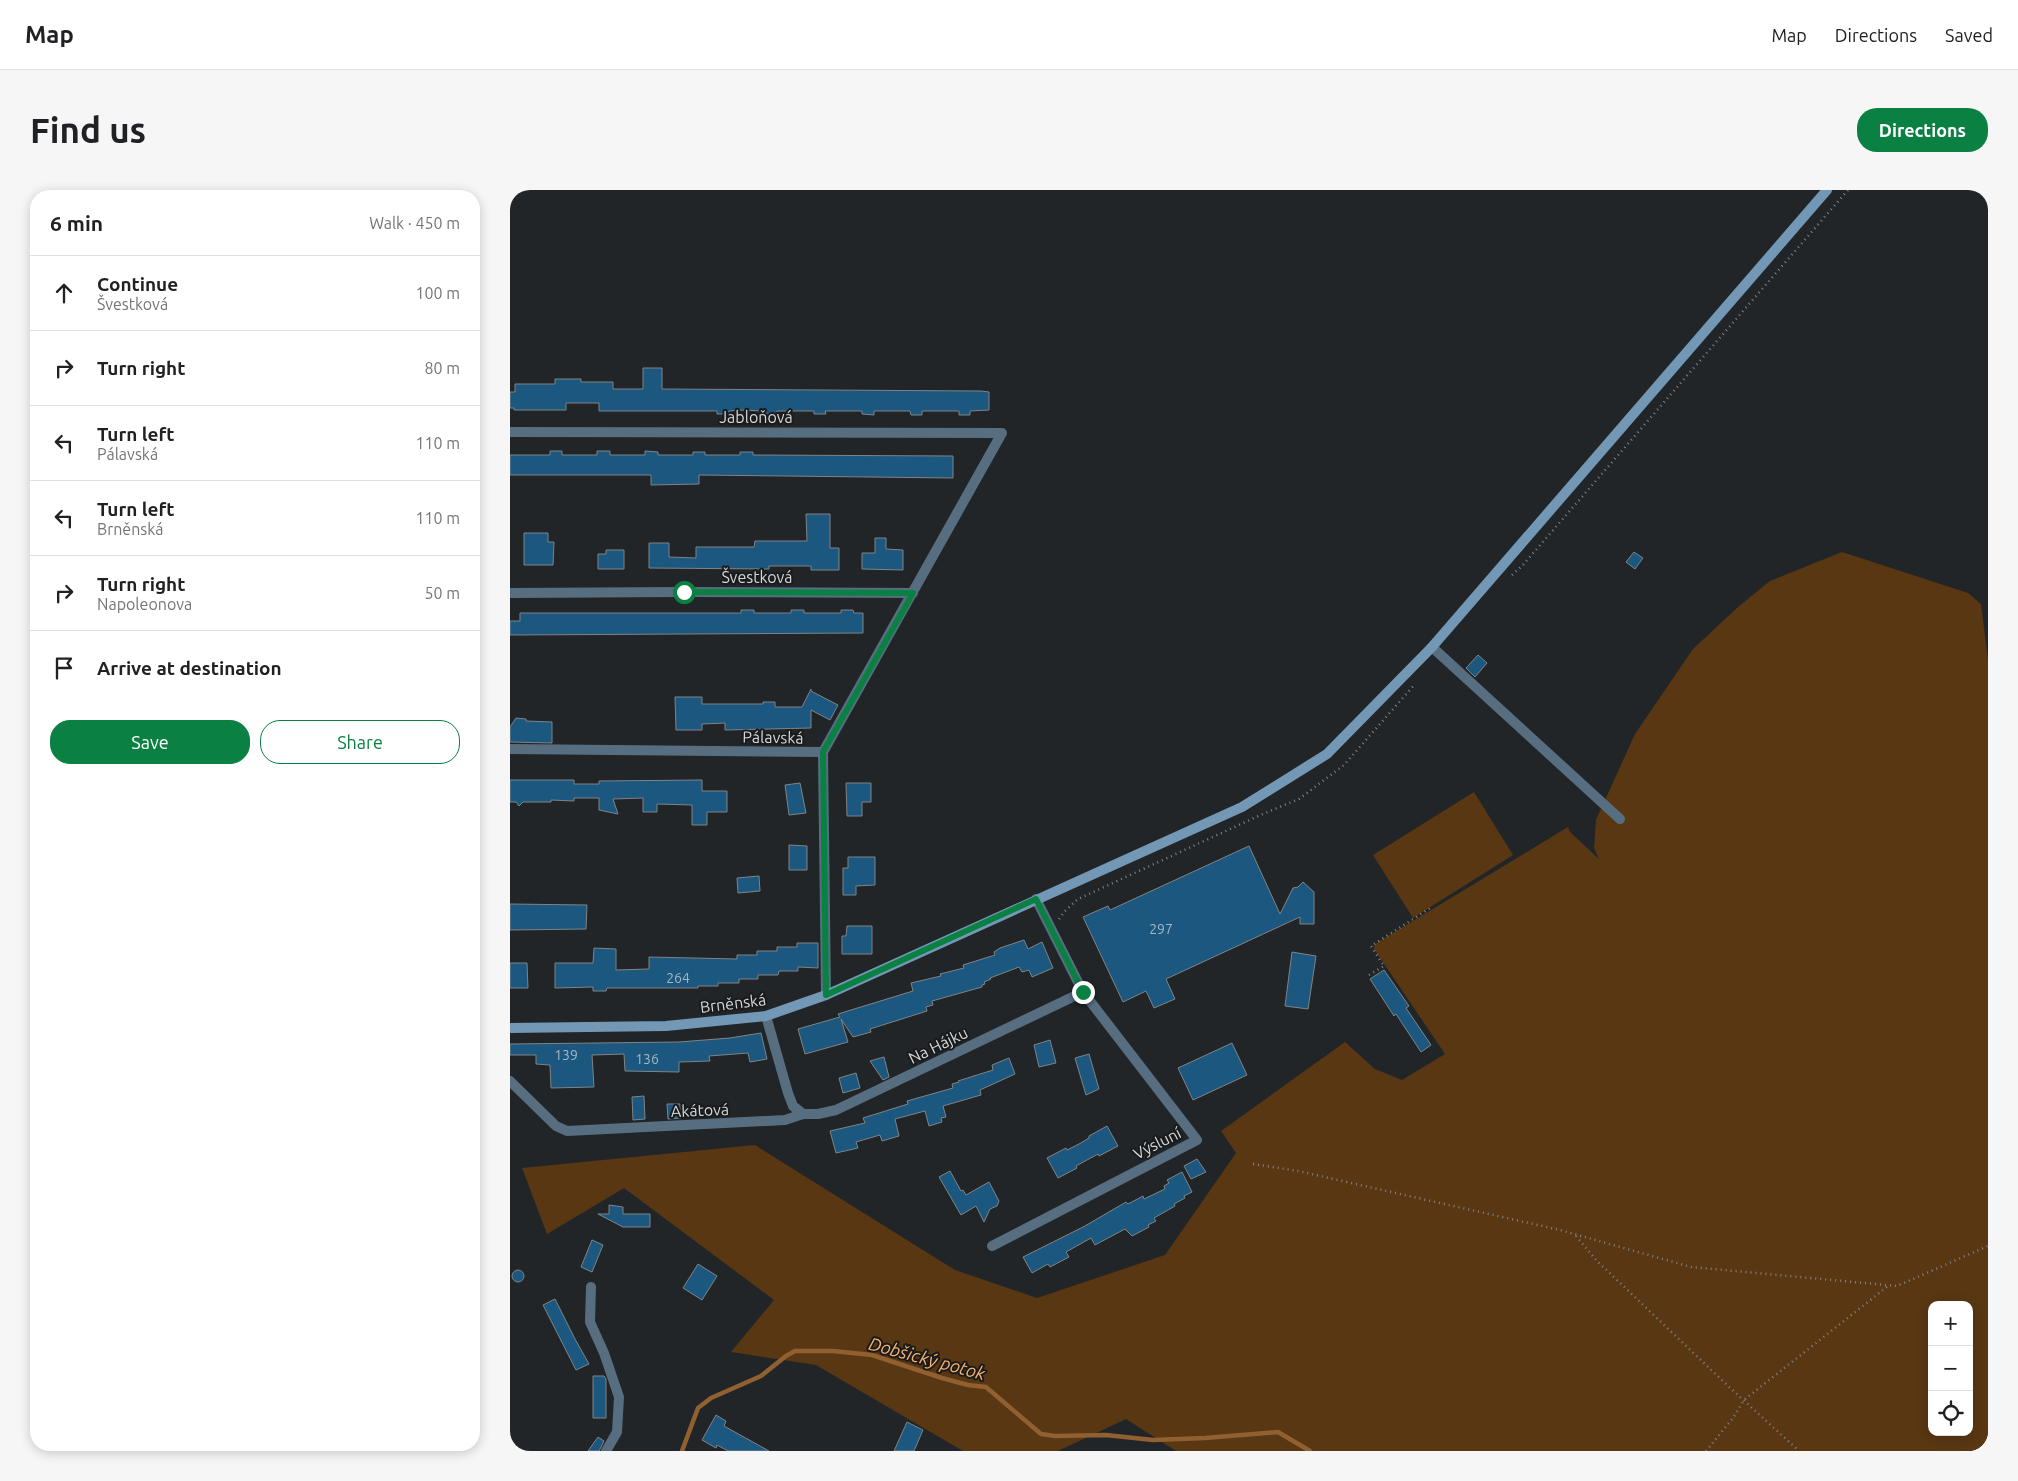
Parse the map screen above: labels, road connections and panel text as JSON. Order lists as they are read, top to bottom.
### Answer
{
  "streets": {
    "main road": ["Brněnská"],
    "street": [
      "Jabloňová",
      "Švestková",
      "Pálavská",
      "Na Hájku",
      "Akátová",
      "Výsluní"
    ]
  },
  "crossings": [
    ["Jabloňová", "Švestková"],
    ["Pálavská", "Brněnská"],
    ["Na Hájku", "Akátová"],
    ["Na Hájku", "Výsluní"]
  ],
  "water": ["Dobšický potok"],
  "house_numbers": [
    "297",
    "264",
    "139",
    "136"
  ],
  "page": {
    "header": "Map",
    "nav": ["Map", "Directions", "Saved"],
    "buttons": [
      "Directions",
      ["Save", "Share"]
    ],
    "title": "Find us",
    "heading": ["6 min", "Walk · 450 m"],
    "list": [
      ["Continue", "Švestková", "100 m"],
      ["Turn right", "80 m"],
      ["Turn left", "Pálavská", "110 m"],
      ["Turn left", "Brněnská", "110 m"],
      ["Turn right", "Napoleonova", "50 m"],
      "Arrive at destination"
    ],
    "map_buttons": ["+", "−"]
  }
}
